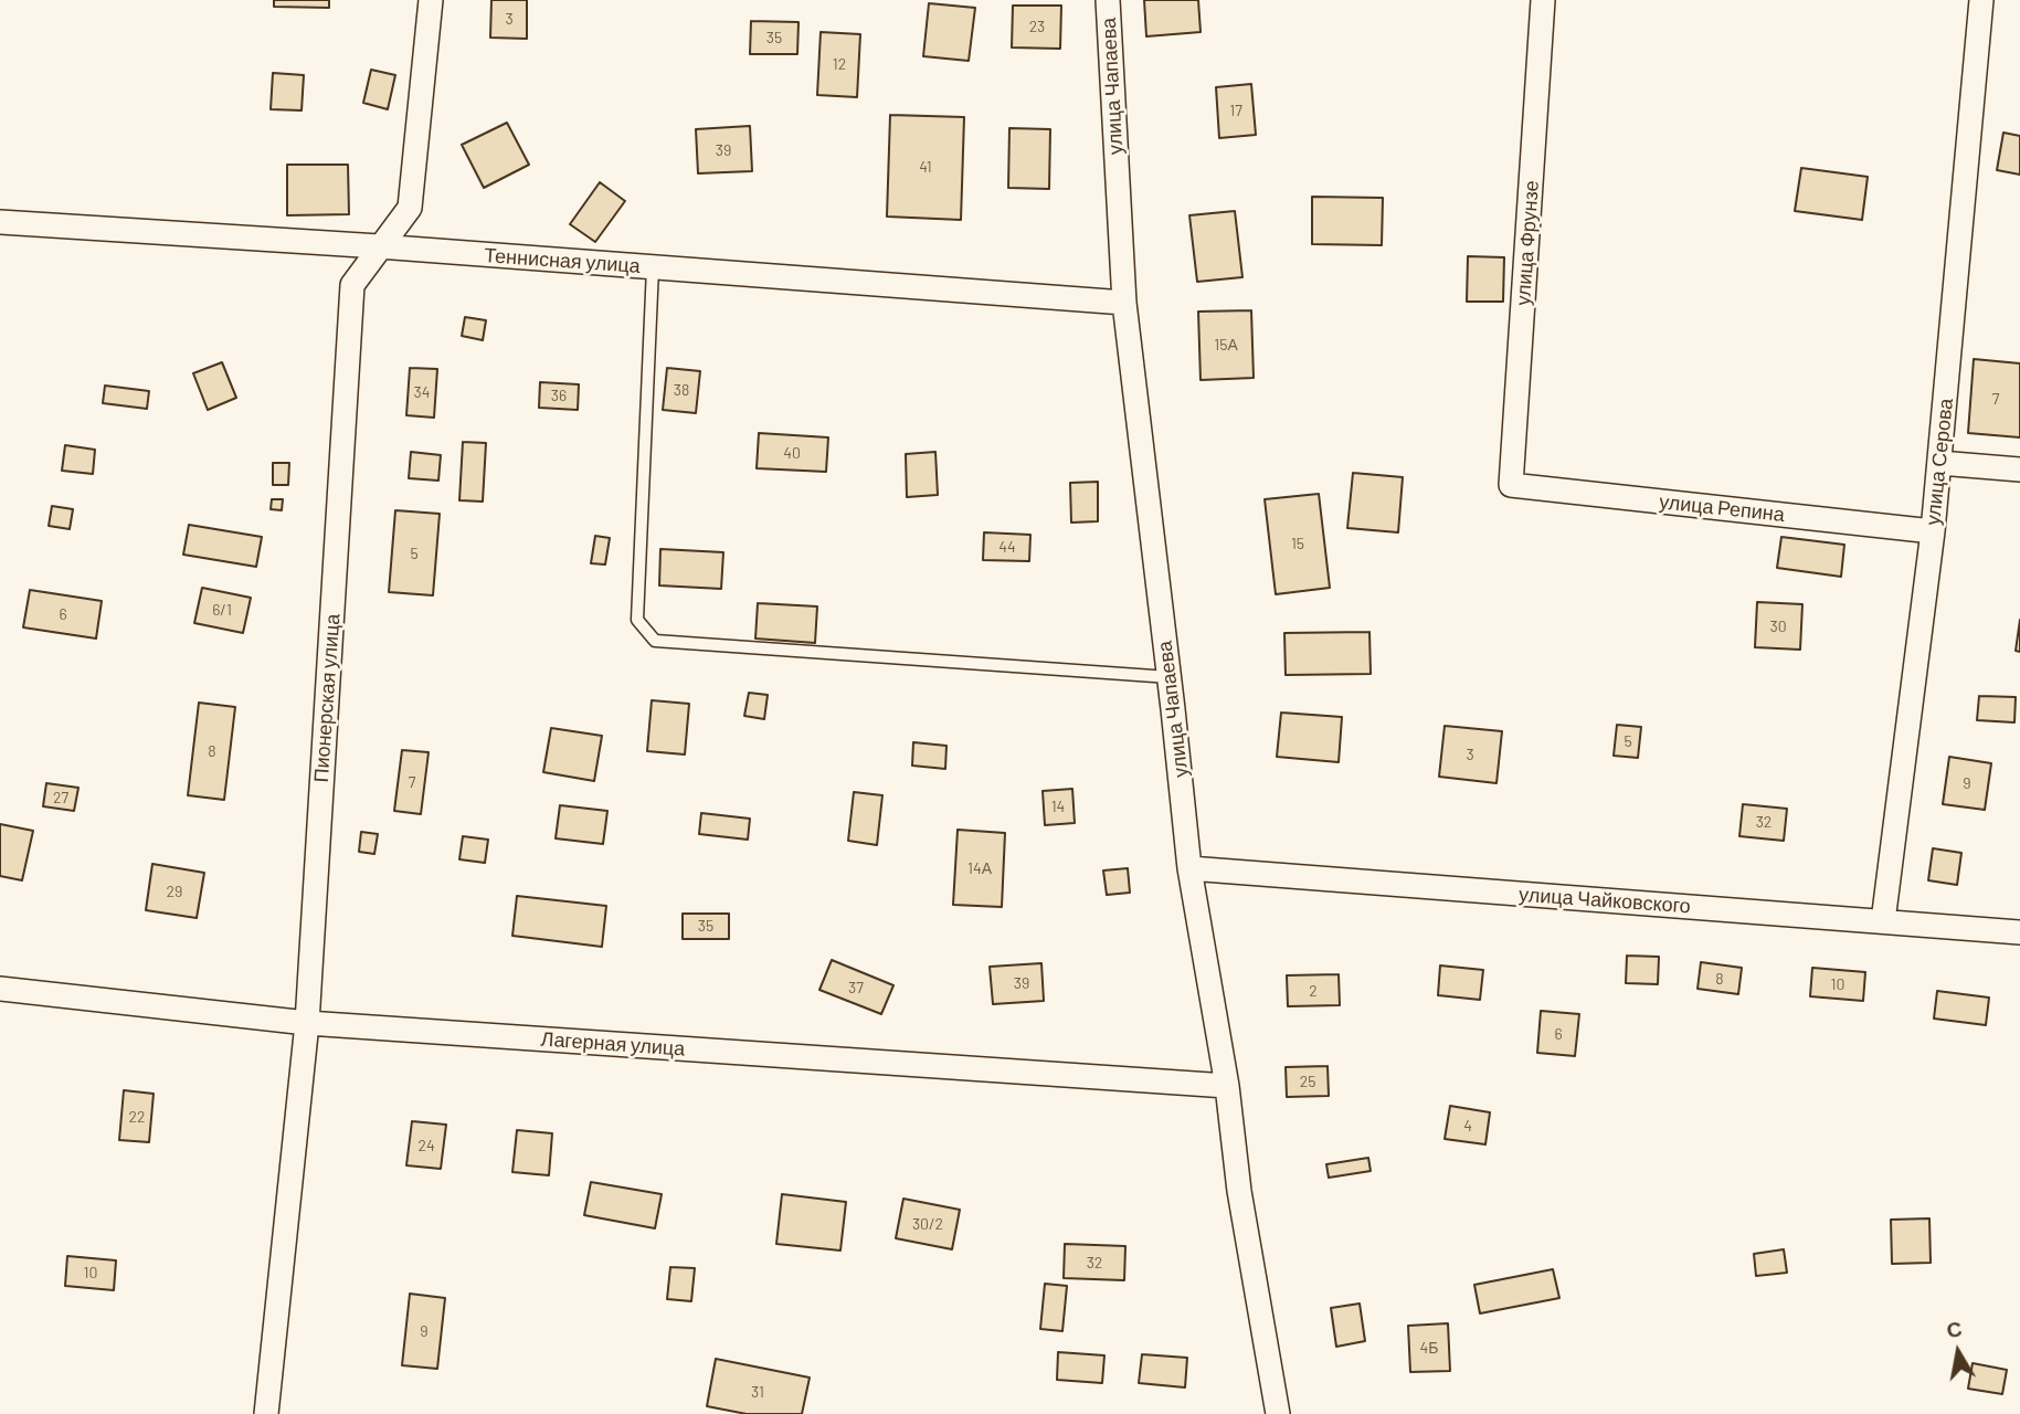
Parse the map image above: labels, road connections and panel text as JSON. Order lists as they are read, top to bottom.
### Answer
{
  "streets": {
    "street": [
      "улица Чапаева",
      "улица Фрунзе",
      "Теннисная улица",
      "улица Серова",
      "улица Репина",
      "Пионерская улица",
      "улица Чайковского",
      "Лагерная улица"
    ]
  },
  "crossings": [
    ["улица Чапаева", "Теннисная улица"],
    ["улица Чапаева", "улица Чайковского"],
    ["улица Чапаева", "Лагерная улица"],
    ["улица Фрунзе", "улица Репина"],
    ["Теннисная улица", "Пионерская улица"],
    ["улица Серова", "улица Репина"],
    ["улица Серова", "улица Чайковского"],
    ["Пионерская улица", "Лагерная улица"]
  ],
  "house_numbers": [
    "3",
    "23",
    "35",
    "12",
    "17",
    "39",
    "41",
    "15А",
    "38",
    "34",
    "36",
    "7",
    "40",
    "15",
    "44",
    "5",
    "6/1",
    "6",
    "30",
    "5",
    "8",
    "3",
    "7",
    "9",
    "27",
    "14",
    "32",
    "14А",
    "29",
    "35",
    "8",
    "39",
    "10",
    "37",
    "2",
    "6",
    "25",
    "22",
    "4",
    "24",
    "30/2",
    "32",
    "10",
    "9",
    "4Б",
    "31"
  ],
  "north": "top"
}
